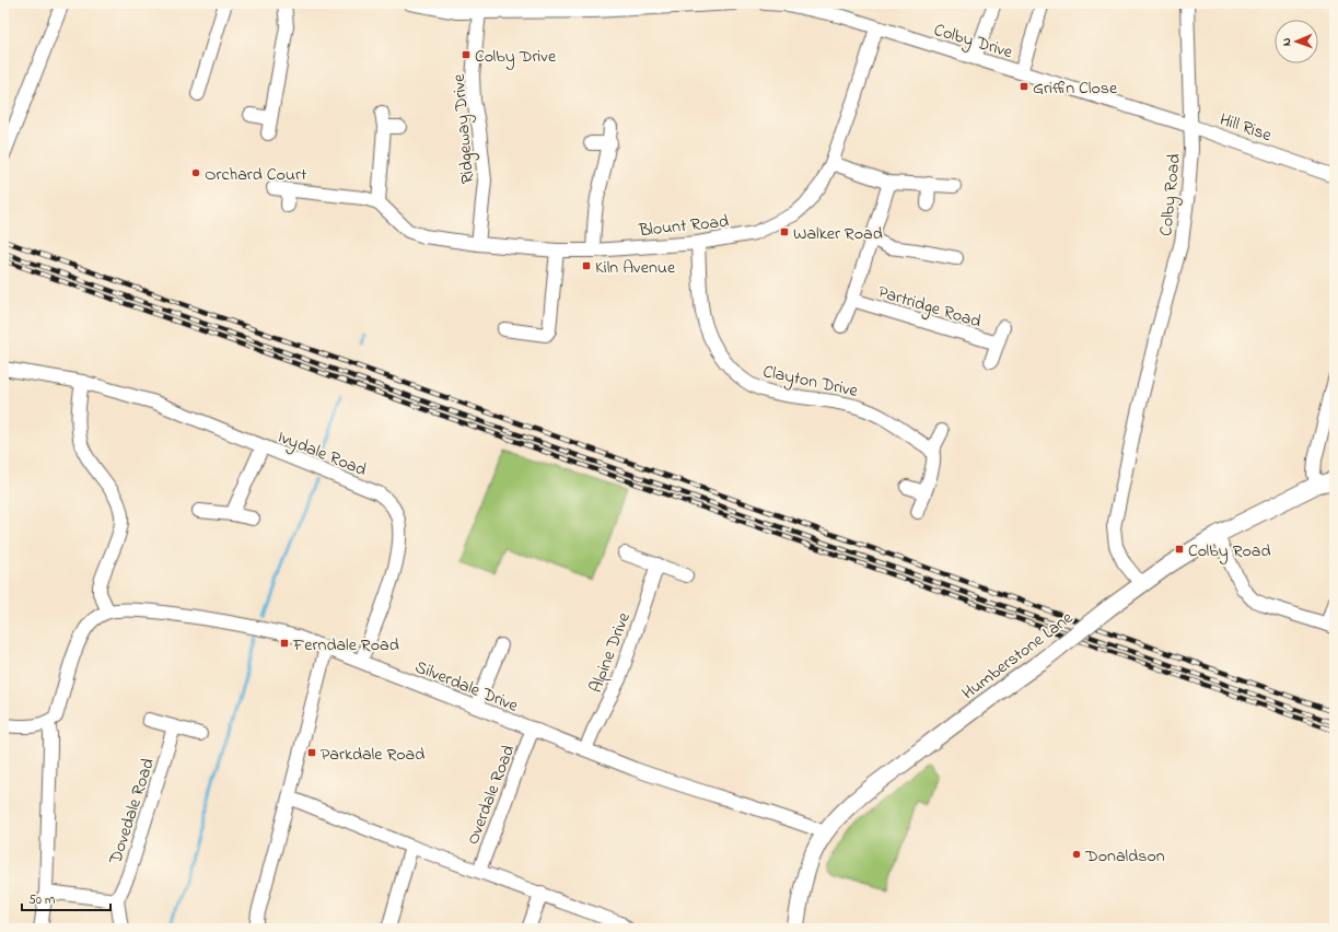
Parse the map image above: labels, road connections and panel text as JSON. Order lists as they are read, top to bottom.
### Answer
{
  "streets": {
    "street": [
      "Colby Drive",
      "Hill Rise",
      "Ridgeway Drive",
      "Colby Road",
      "Blount Road",
      "Partridge Road",
      "Clayton Drive",
      "Ivydale Road",
      "Alpine Drive",
      "Humberstone Lane",
      "Silverdale Drive",
      "Overdale Road",
      "Dovedale Road"
    ]
  },
  "crossings": [
    ["Colby Drive", "Hill Rise"],
    ["Colby Drive", "Blount Road"],
    ["Hill Rise", "Colby Road"],
    ["Ridgeway Drive", "Blount Road"],
    ["Colby Road", "Humberstone Lane"],
    ["Blount Road", "Clayton Drive"],
    ["Ivydale Road", "Silverdale Drive"],
    ["Alpine Drive", "Silverdale Drive"],
    ["Humberstone Lane", "Silverdale Drive"],
    ["Silverdale Drive", "Overdale Road"]
  ],
  "places": {
    "transit": [
      "Colby Drive",
      "Griffin Close",
      "Walker Road",
      "Kiln Avenue",
      "Colby Road",
      "Ferndale Road",
      "Parkdale Road"
    ],
    "other": ["Orchard Court", "Donaldson"]
  },
  "scale_bar": "50 m",
  "north": "left"
}
